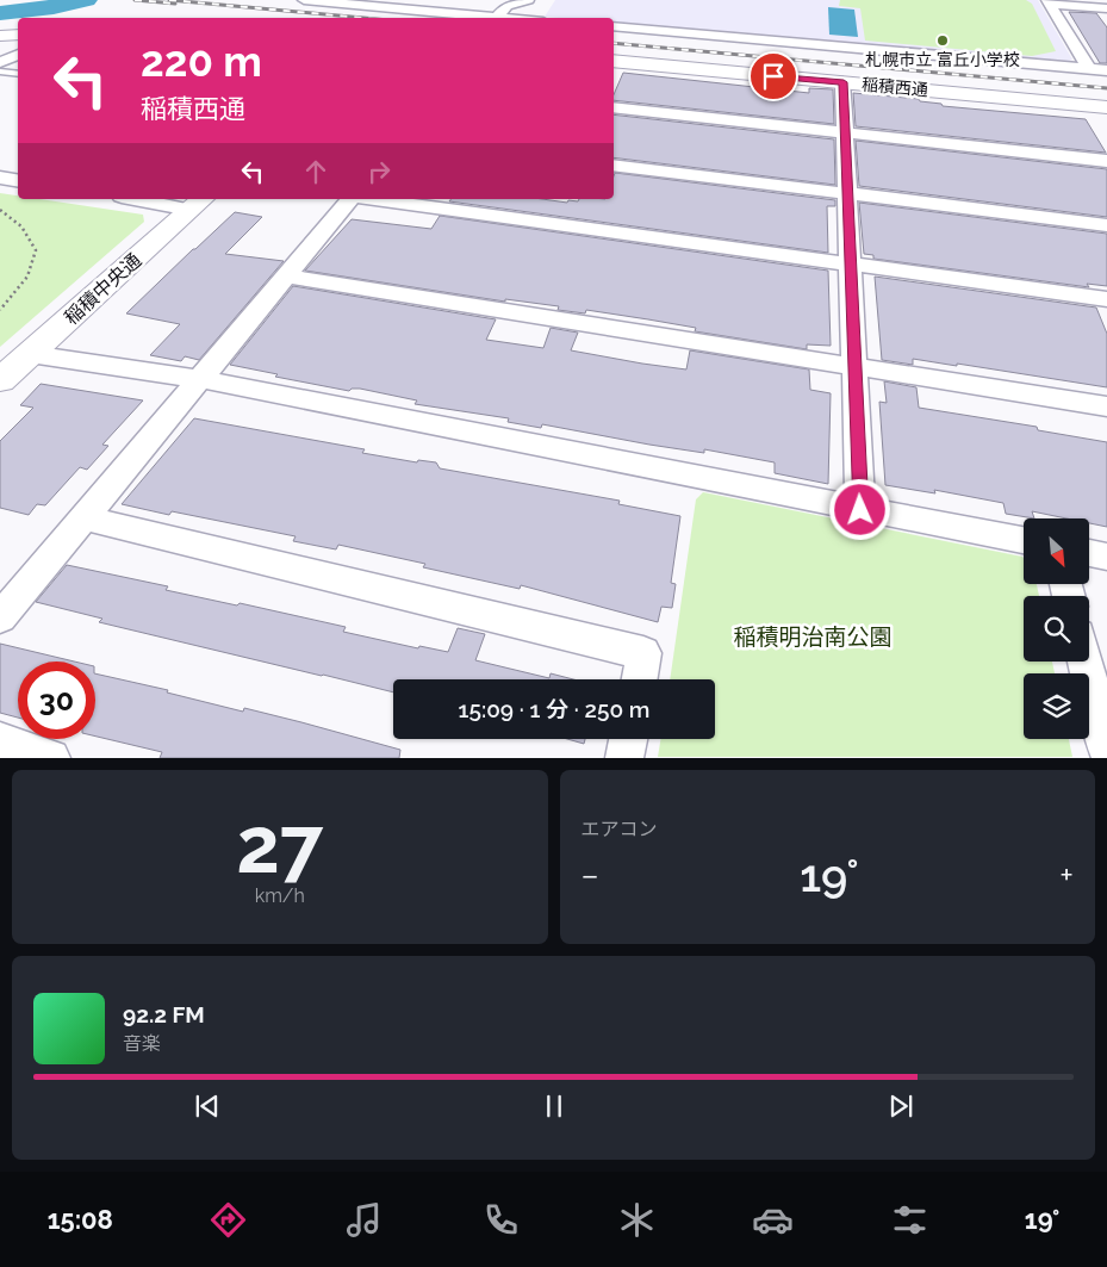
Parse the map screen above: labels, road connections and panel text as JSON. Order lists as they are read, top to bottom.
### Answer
{
  "streets": {
    "street": ["稲積西通", "稲積中央通"]
  },
  "parks": ["稲積明治南公園"],
  "places": ["札幌市立 富丘小学校"],
  "north": "bottom right",
  "page": {
    "turn": ["220 m", "稲積西通"],
    "limit": "30",
    "trip": "15:09 · 1 分 · 250 m",
    "tile": [
      ["27", "km/h"],
      "エアコン"
    ],
    "heat": ["−", "19°", "+"],
    "song": ["92.2 FM", "音楽"],
    "tabs": ["15:08", "19°"]
  }
}
